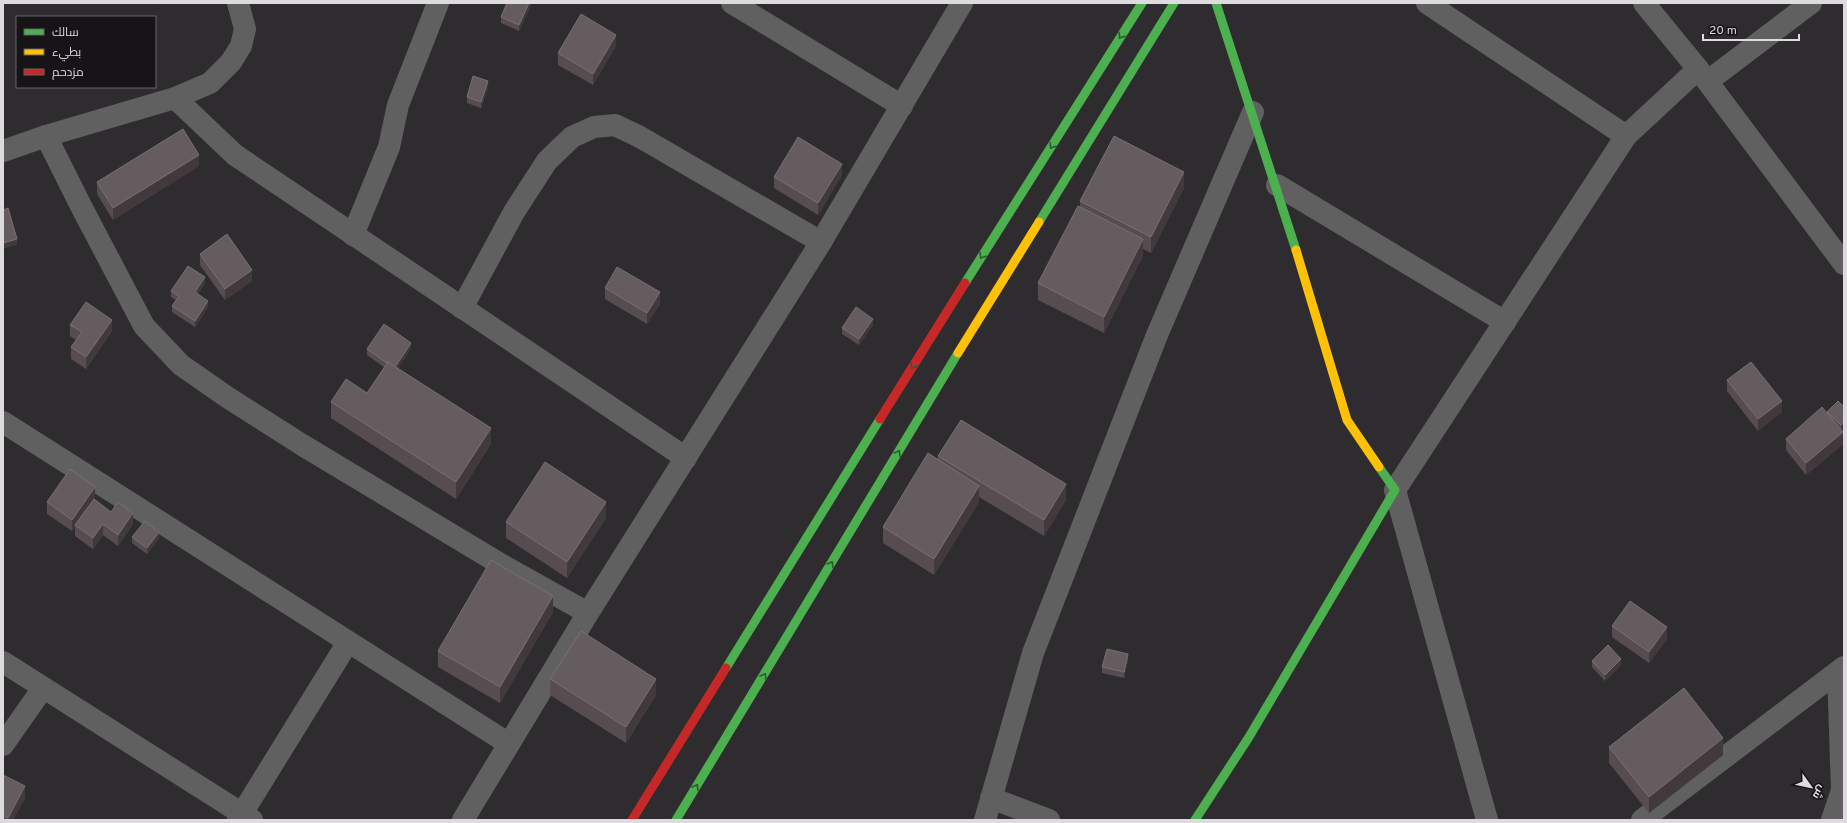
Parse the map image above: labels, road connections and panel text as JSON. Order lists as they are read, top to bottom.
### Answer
{
  "legend": ["سالك", "بطيء", "مزدحم"],
  "scale_bar": "20 m",
  "north": "bottom right"
}
